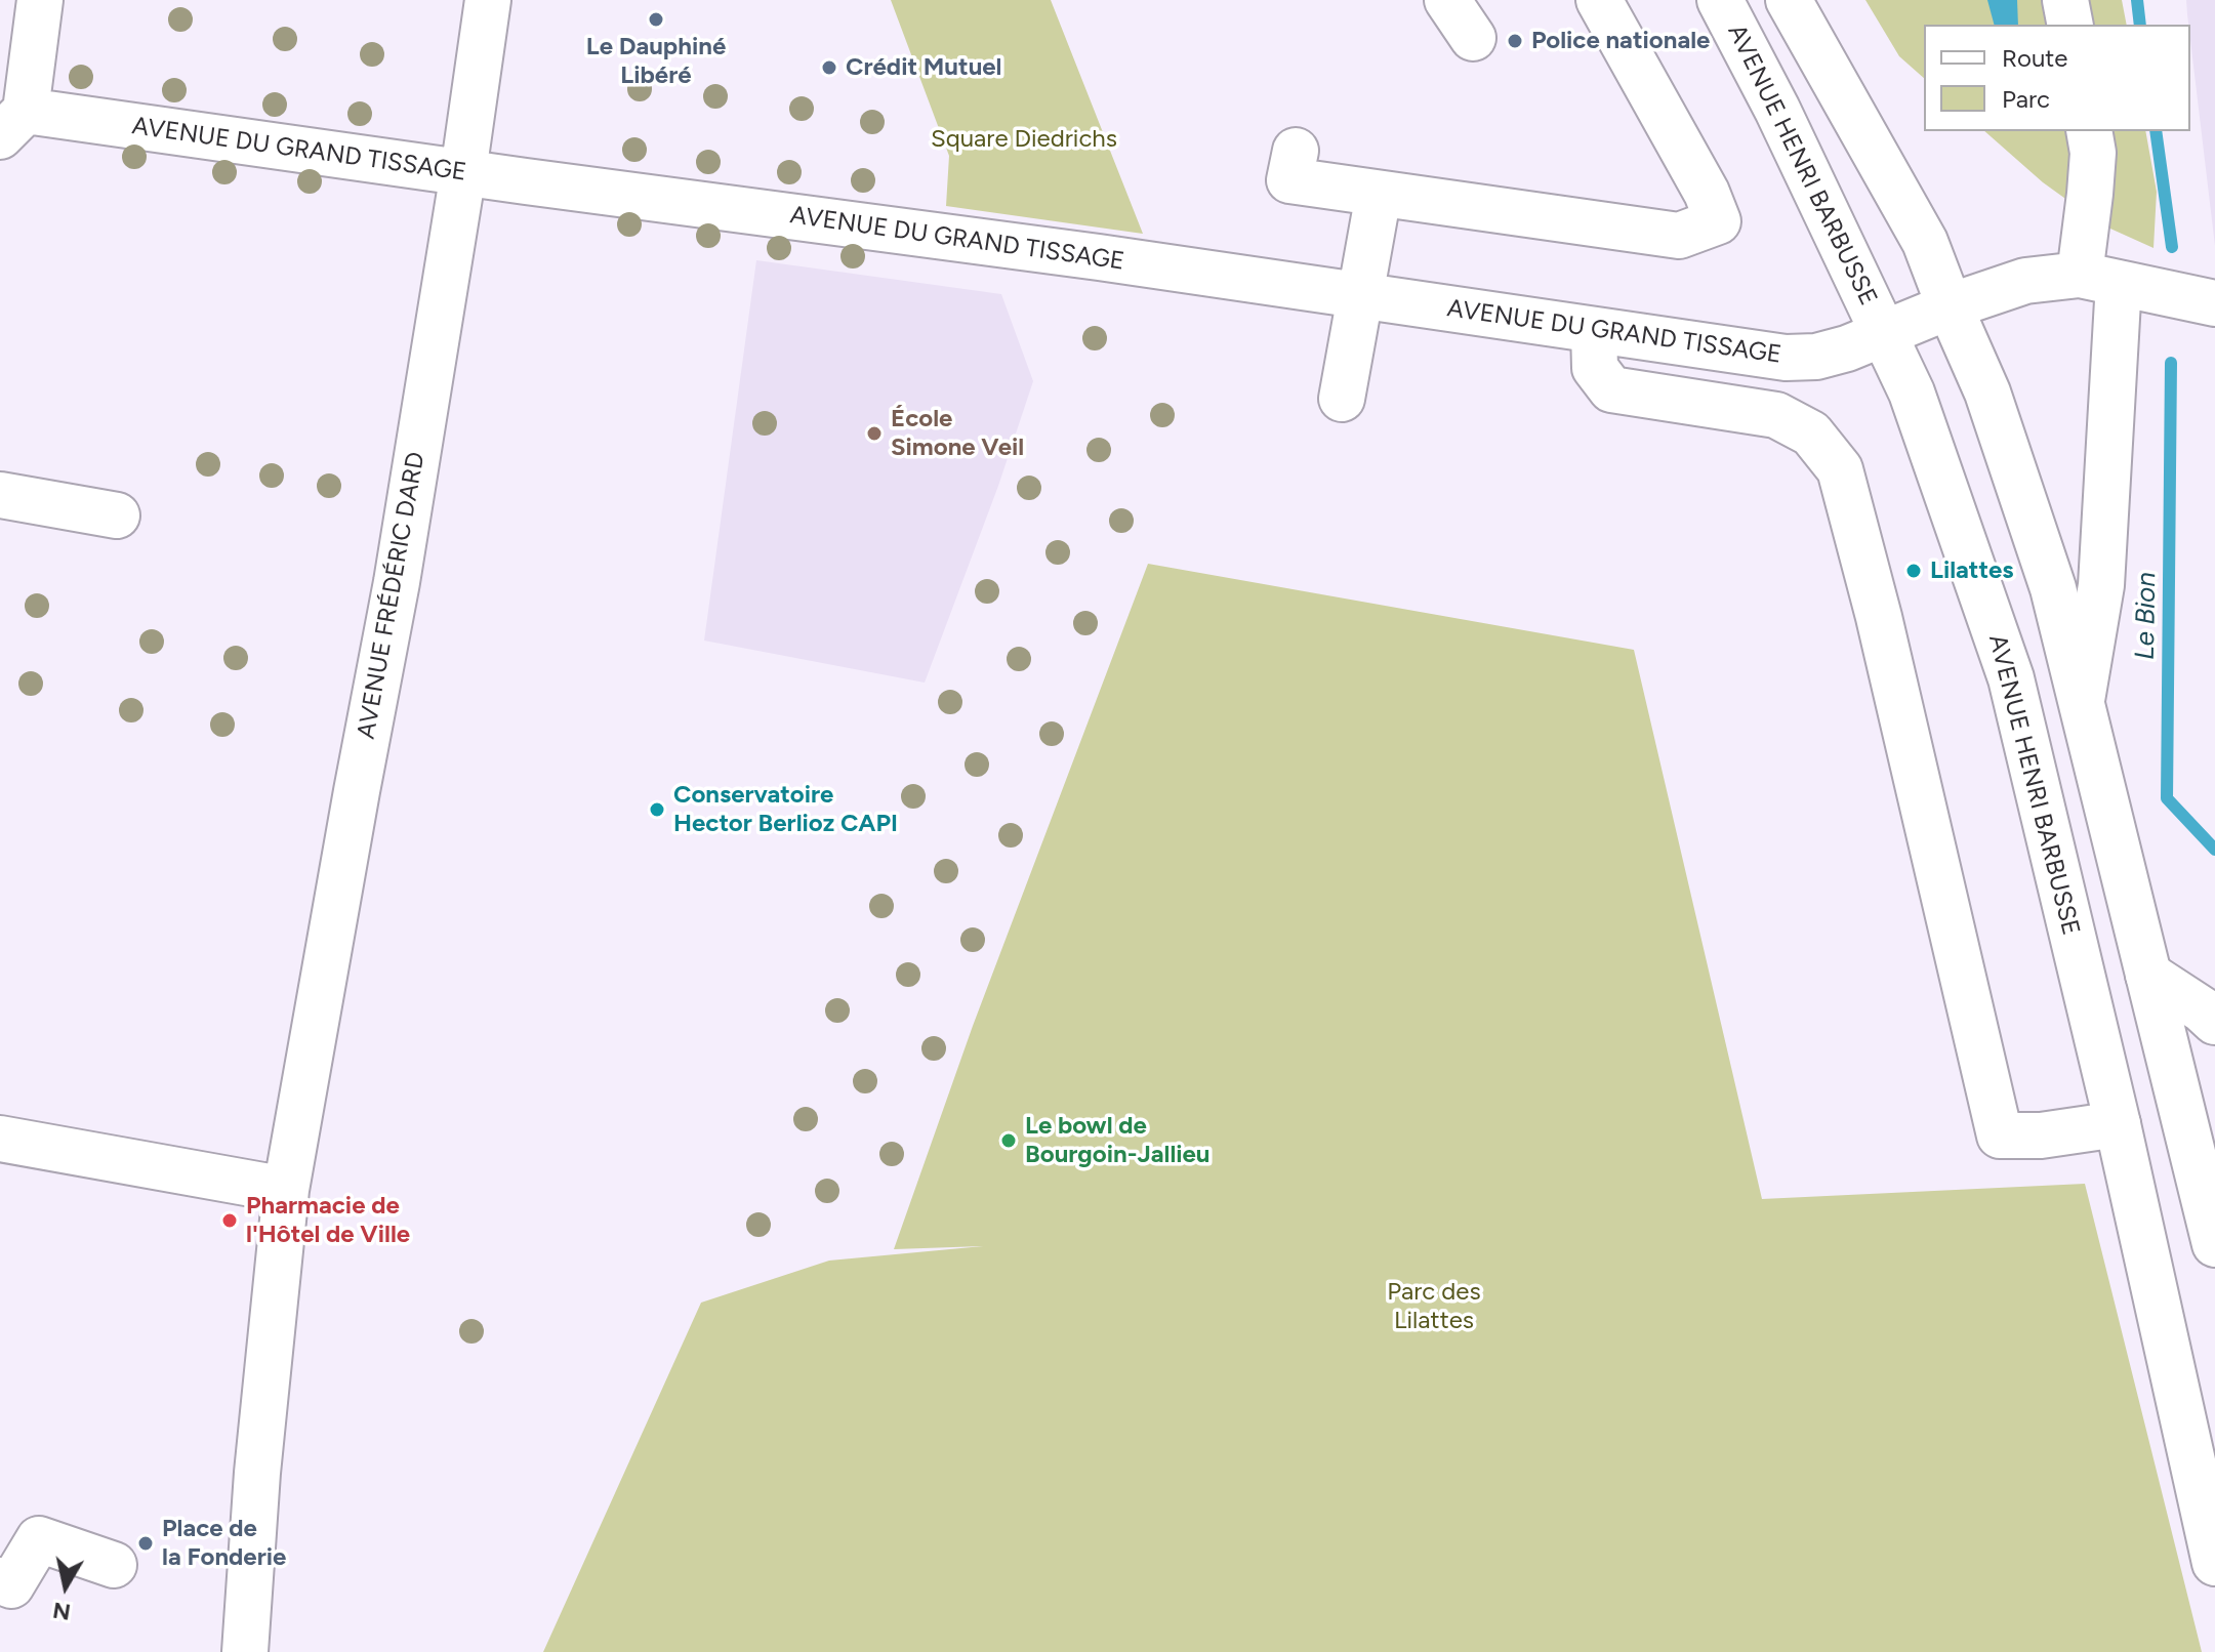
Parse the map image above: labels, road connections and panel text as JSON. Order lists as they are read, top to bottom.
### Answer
{
  "streets": {
    "street": ["AVENUE DU GRAND TISSAGE", "AVENUE HENRI BARBUSSE", "AVENUE FRÉDÉRIC DARD"]
  },
  "crossings": [
    ["AVENUE DU GRAND TISSAGE", "AVENUE HENRI BARBUSSE"],
    ["AVENUE DU GRAND TISSAGE", "AVENUE FRÉDÉRIC DARD"]
  ],
  "water": ["Le Bion"],
  "parks": ["Square Diedrichs", "Parc des Lilattes"],
  "places": [
    "Le Dauphiné Libéré",
    "Police nationale",
    "Crédit Mutuel",
    "École Simone Veil",
    "Lilattes",
    "Conservatoire Hector Berlioz CAPI",
    "Le bowl de Bourgoin-Jallieu",
    "Pharmacie de l'Hôtel de Ville",
    "Place de la Fonderie"
  ],
  "legend": ["Route", "Parc"],
  "north": "bottom"
}
